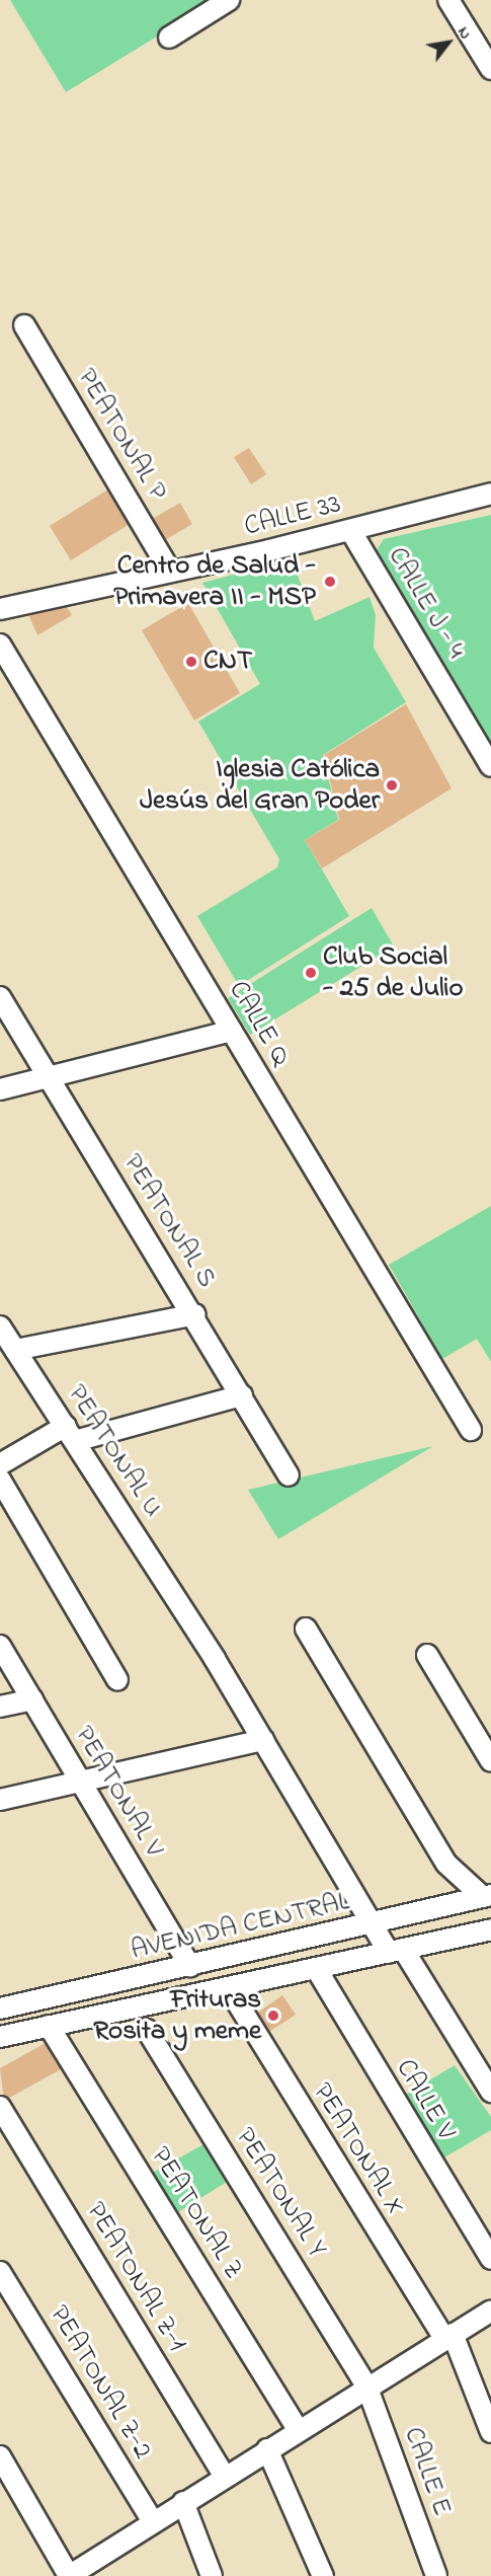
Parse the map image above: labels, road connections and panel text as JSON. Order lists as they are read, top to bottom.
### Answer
{
  "streets": {
    "street": [
      "PEATONAL P",
      "CALLE 33",
      "CALLE J - 4",
      "CALLE Q",
      "PEATONAL S",
      "PEATONAL U",
      "PEATONAL V",
      "AVENIDA CENTRAL",
      "CALLE V",
      "PEATONAL X",
      "PEATONAL Y",
      "PEATONAL Z",
      "PEATONAL Z-1",
      "PEATONAL Z-2",
      "CALLE E"
    ]
  },
  "crossings": [
    ["PEATONAL P", "CALLE 33"],
    ["CALLE 33", "CALLE J - 4"],
    ["PEATONAL U", "AVENIDA CENTRAL"],
    ["PEATONAL V", "AVENIDA CENTRAL"],
    ["AVENIDA CENTRAL", "CALLE V"],
    ["AVENIDA CENTRAL", "PEATONAL X"],
    ["AVENIDA CENTRAL", "PEATONAL Z"],
    ["PEATONAL Y", "CALLE E"]
  ],
  "places": [
    "Centro de Salud - Primavera II - MSP",
    "CNT",
    "Iglesia Católica Jesús del Gran Poder",
    "Club Social - 25 de Julio",
    "Frituras Rosita y meme"
  ],
  "north": "top right"
}
